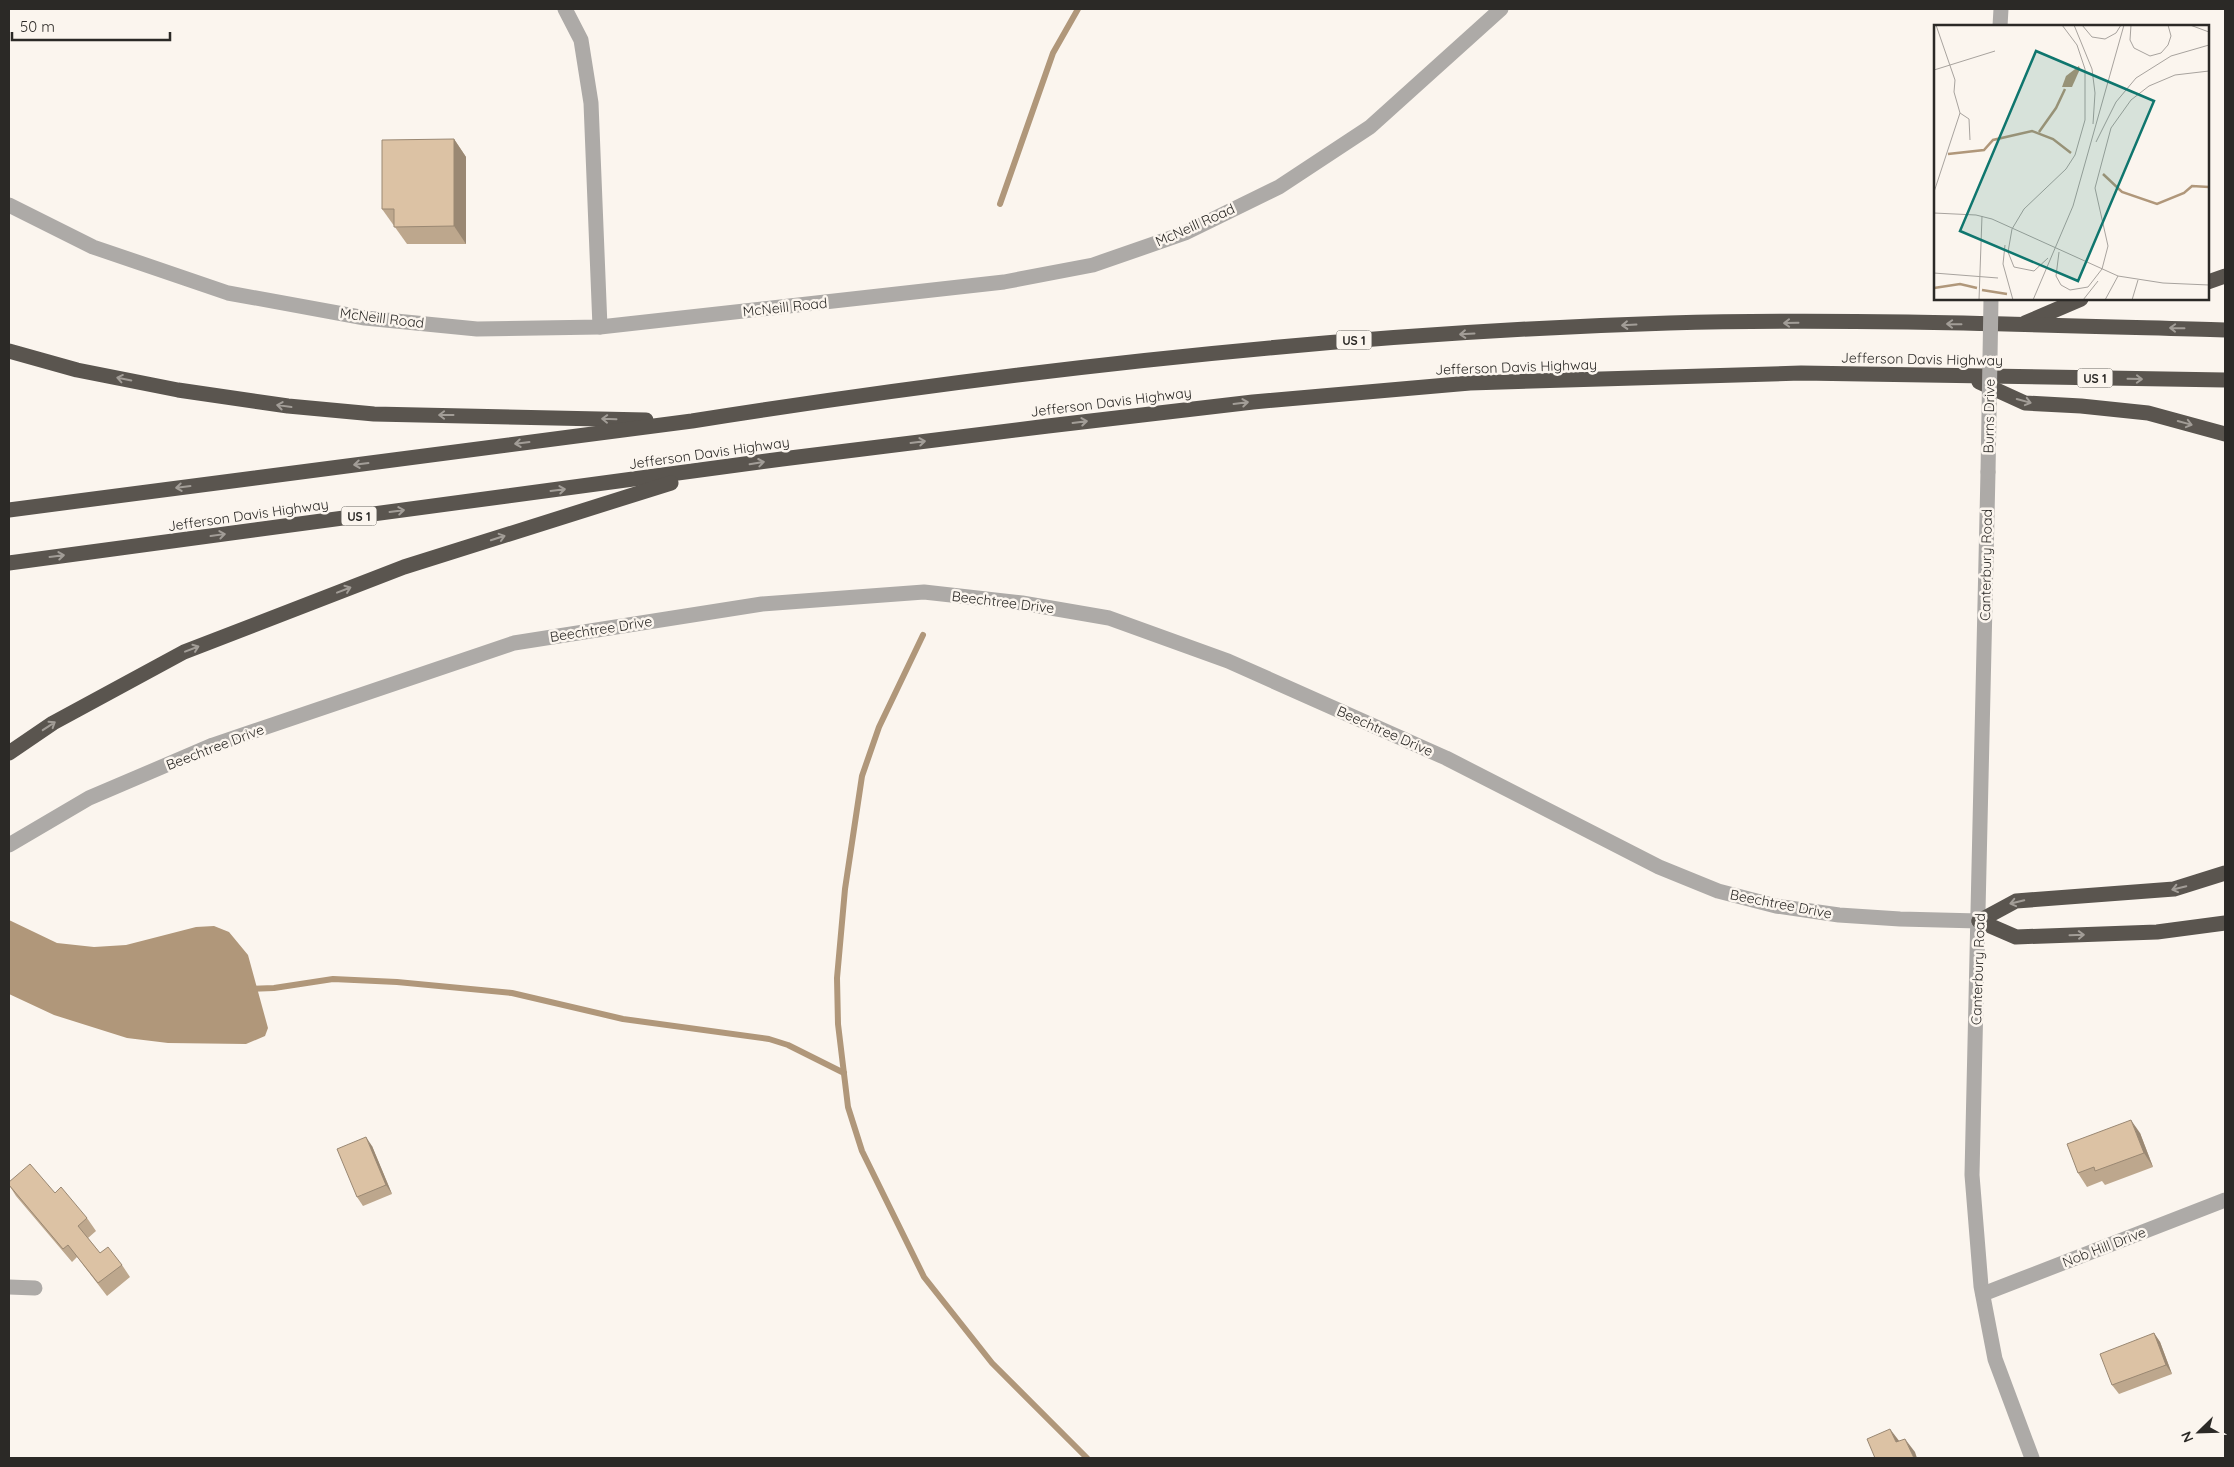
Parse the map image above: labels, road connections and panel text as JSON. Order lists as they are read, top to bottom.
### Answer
{
  "streets": {
    "highway": ["US 1", "Jefferson Davis Highway"],
    "street": [
      "McNeill Road",
      "Burns Drive",
      "Canterbury Road",
      "Beechtree Drive",
      "Nob Hill Drive"
    ]
  },
  "crossings": [
    ["Burns Drive", "Canterbury Road"],
    ["Canterbury Road", "Beechtree Drive"],
    ["Canterbury Road", "Nob Hill Drive"]
  ],
  "scale_bar": "50 m",
  "north": "bottom left"
}
